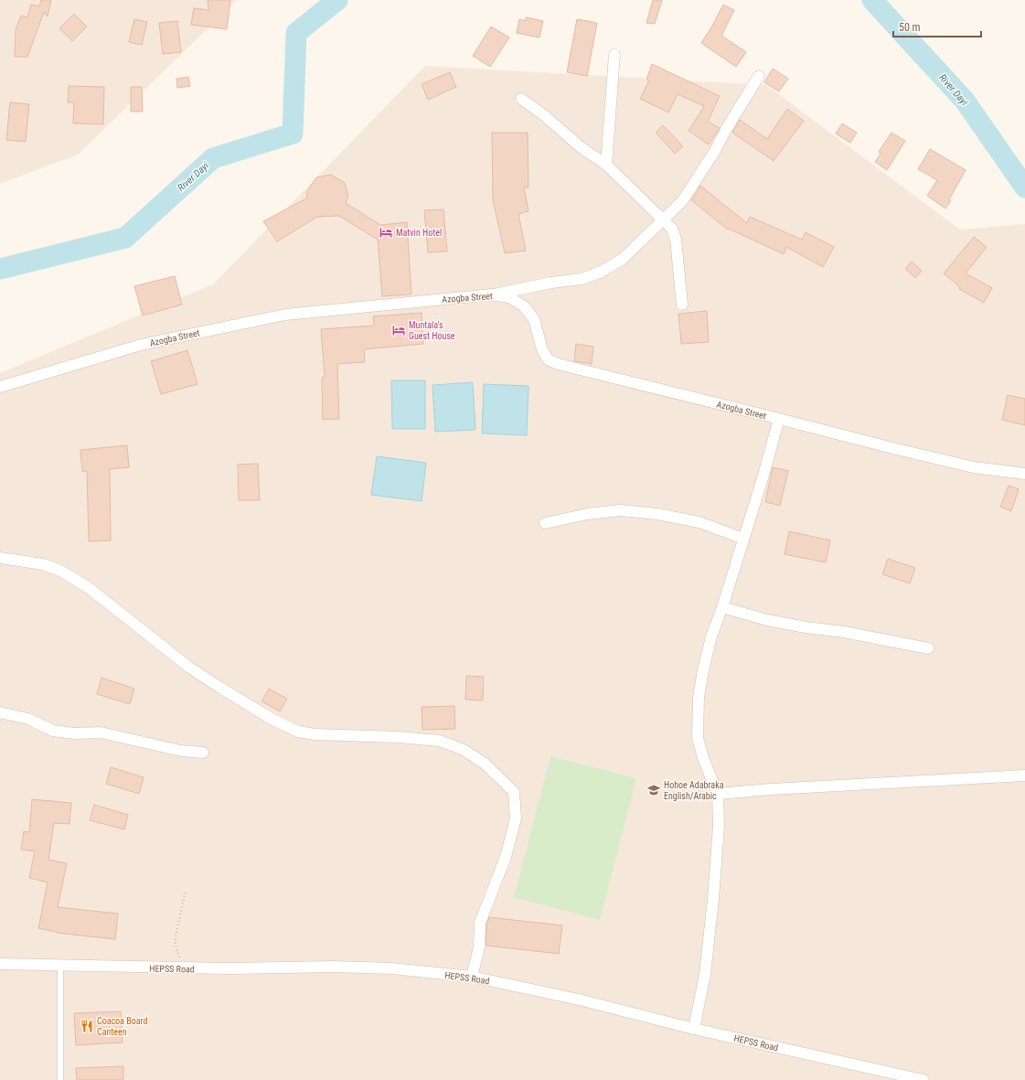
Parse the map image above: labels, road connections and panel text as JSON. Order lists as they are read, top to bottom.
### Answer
{
  "streets": {
    "street": ["Azogba Street", "HEPSS Road"]
  },
  "water": ["River Dayi"],
  "places": {
    "hotel": ["Matvin Hotel", "Muntala's Guest House"],
    "school or university": ["Hohoe Adabraka English/Arabic"],
    "restaurant": ["Coacoa Board Canteen"]
  },
  "scale_bar": "50 m"
}
